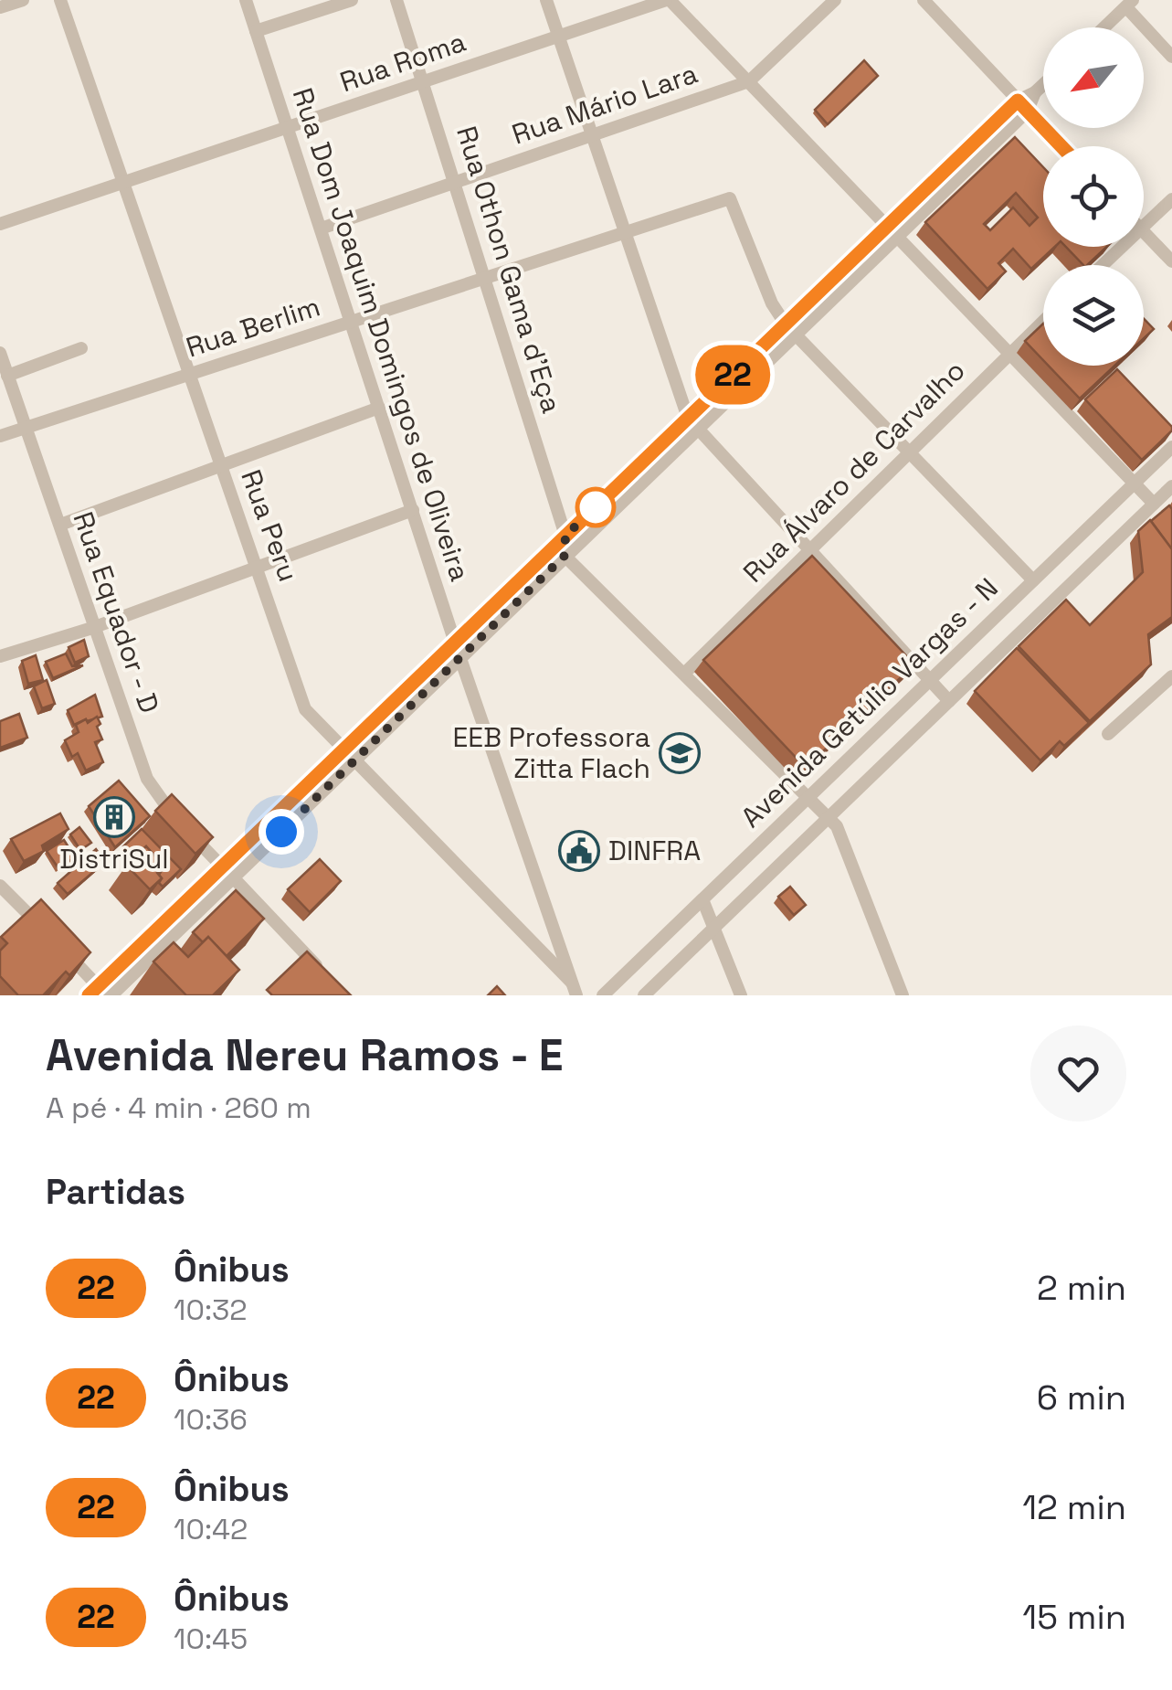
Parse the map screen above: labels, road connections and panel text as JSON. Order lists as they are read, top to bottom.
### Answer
{
  "streets": {
    "street": [
      "Rua Roma",
      "Rua Mário Lara",
      "Rua Othon Gama d'Eça",
      "Rua Berlim",
      "Rua Dom Joaquim Domingos de Oliveira",
      "Rua Álvaro de Carvalho",
      "Rua Peru",
      "Rua Equador - D",
      "Avenida Getúlio Vargas - N"
    ]
  },
  "crossings": [
    ["Rua Roma", "Rua Othon Gama d'Eça"],
    ["Rua Roma", "Rua Dom Joaquim Domingos de Oliveira"],
    ["Rua Roma", "Rua Peru"],
    ["Rua Mário Lara", "Rua Othon Gama d'Eça"],
    ["Rua Mário Lara", "Rua Dom Joaquim Domingos de Oliveira"],
    ["Rua Othon Gama d'Eça", "Rua Berlim"],
    ["Rua Berlim", "Rua Dom Joaquim Domingos de Oliveira"],
    ["Rua Berlim", "Rua Peru"],
    ["Rua Berlim", "Rua Equador - D"],
    ["Rua Dom Joaquim Domingos de Oliveira", "Rua Peru"]
  ],
  "places": {
    "school or university": ["EEB Professora Zitta Flach"],
    "building": ["DistriSul"],
    "public building": ["DINFRA"]
  },
  "lines": ["bus line 22"],
  "north": "bottom left",
  "page": {
    "on_map": "22",
    "heading": [
      ["Avenida Nereu Ramos - E", "A pé · 4 min · 260 m"],
      "Partidas"
    ],
    "list": [
      {
        "mark": "22",
        "name": "Ônibus",
        "note": "10:32",
        "value": "2 min"
      },
      {
        "mark": "22",
        "name": "Ônibus",
        "note": "10:36",
        "value": "6 min"
      },
      {
        "mark": "22",
        "name": "Ônibus",
        "note": "10:42",
        "value": "12 min"
      },
      {
        "mark": "22",
        "name": "Ônibus",
        "note": "10:45",
        "value": "15 min"
      }
    ]
  }
}
